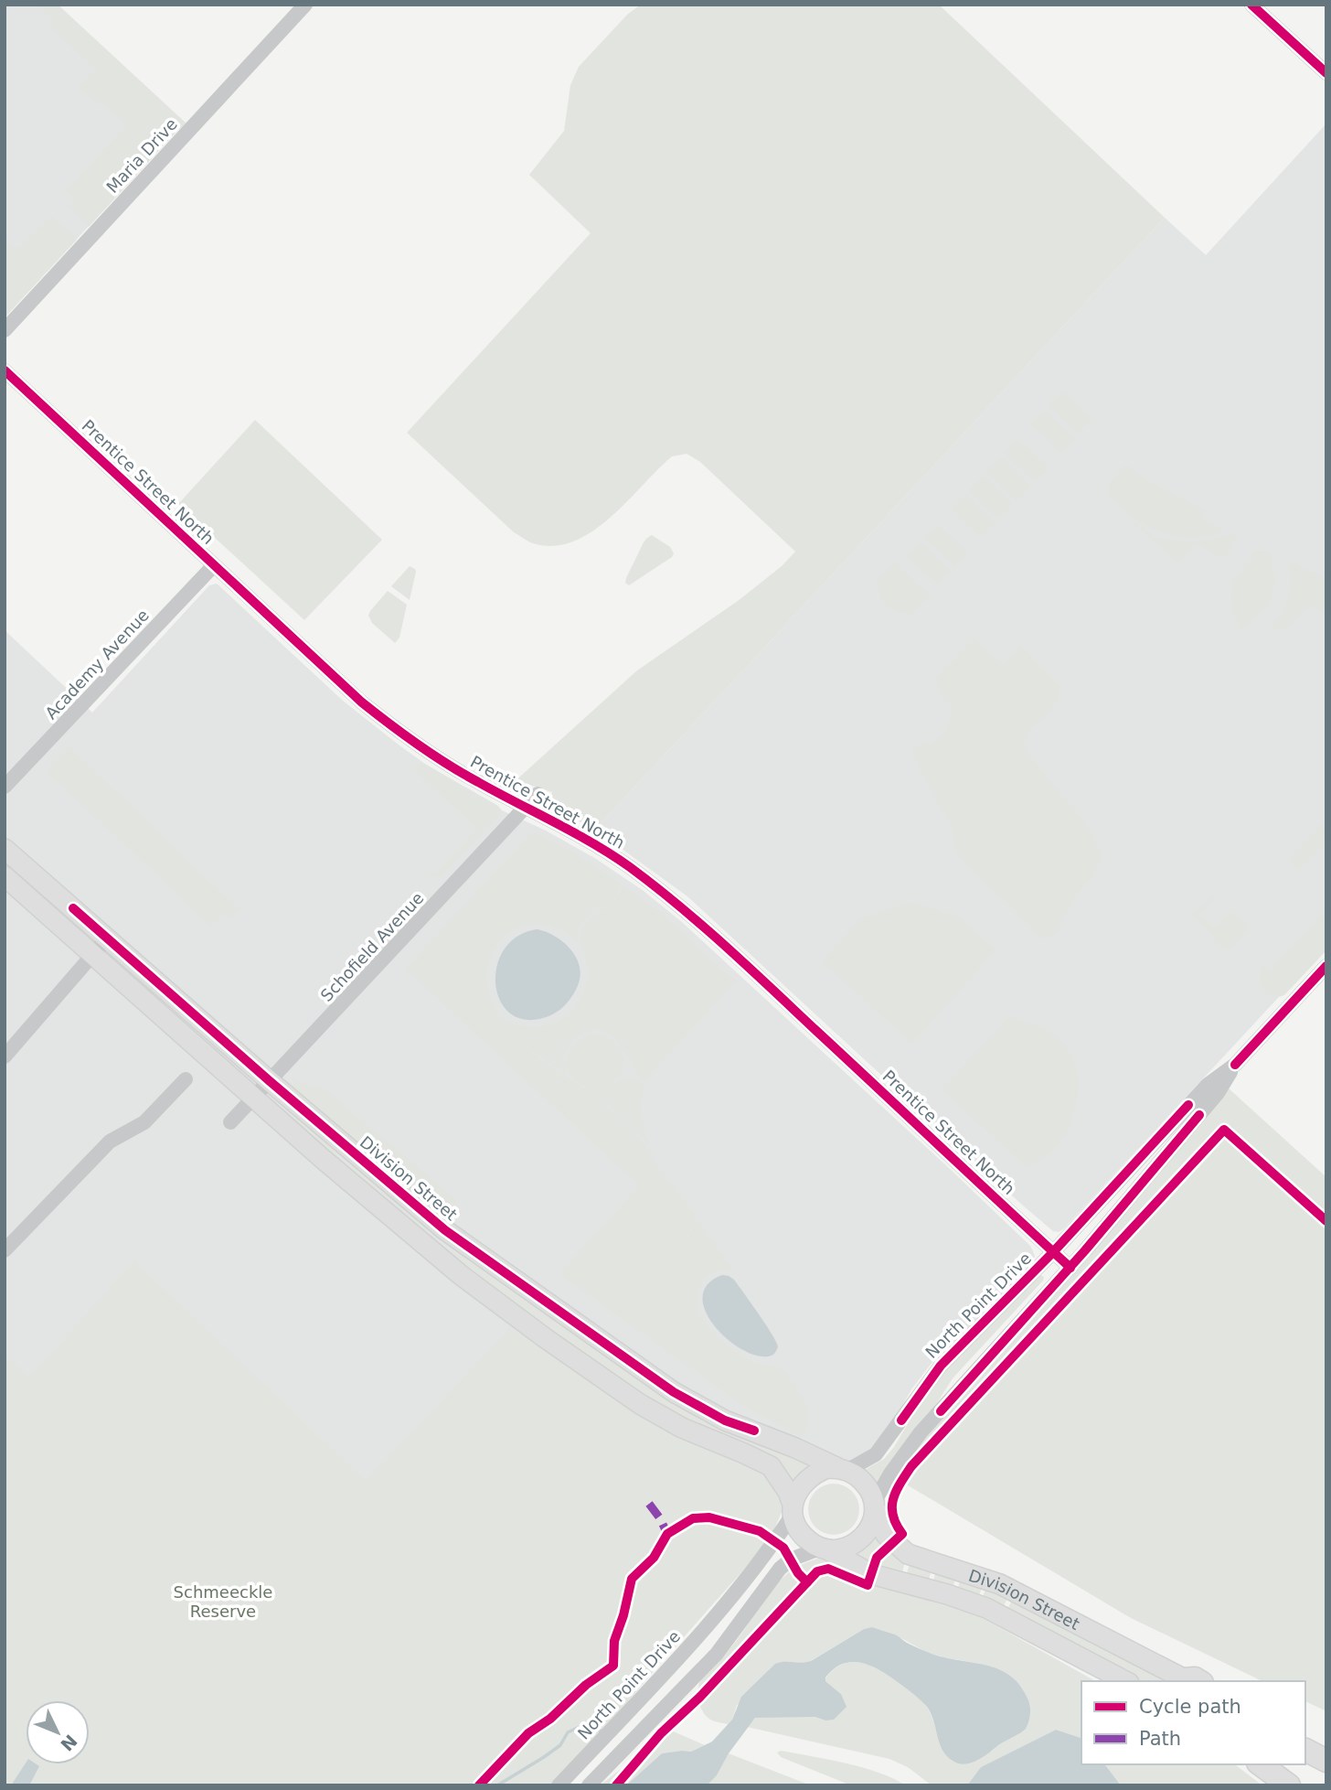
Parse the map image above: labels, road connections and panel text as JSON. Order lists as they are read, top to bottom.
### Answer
{
  "streets": {
    "main road": ["Division Street"],
    "street": [
      "Maria Drive",
      "Prentice Street North",
      "Academy Avenue",
      "Schofield Avenue",
      "North Point Drive"
    ]
  },
  "crossings": [
    ["Prentice Street North", "Academy Avenue"],
    ["Prentice Street North", "Schofield Avenue"],
    ["Prentice Street North", "North Point Drive"],
    ["Schofield Avenue", "Division Street"],
    ["Division Street", "North Point Drive"]
  ],
  "parks": ["Schmeeckle Reserve"],
  "legend": ["Cycle path", "Path"],
  "north": "bottom right"
}
